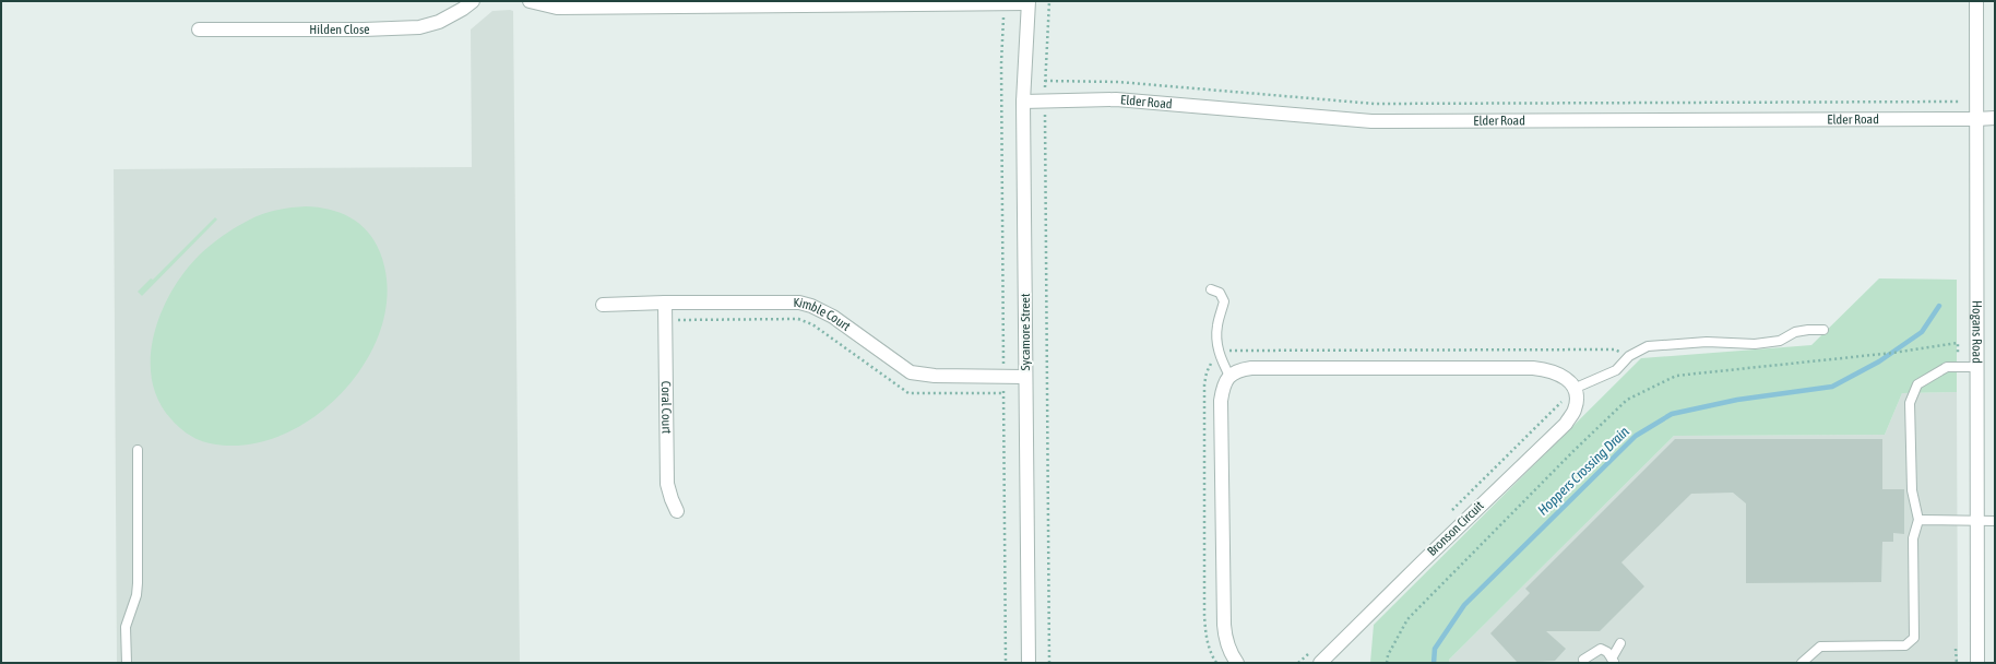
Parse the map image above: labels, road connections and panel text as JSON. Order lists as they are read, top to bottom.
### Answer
{
  "streets": {
    "street": [
      "Hilden Close",
      "Elder Road",
      "Kimble Court",
      "Sycamore Street",
      "Hogans Road",
      "Coral Court",
      "Bronson Circuit"
    ]
  },
  "crossings": [
    ["Elder Road", "Sycamore Street"],
    ["Elder Road", "Hogans Road"],
    ["Kimble Court", "Sycamore Street"],
    ["Kimble Court", "Coral Court"]
  ],
  "water": ["Hoppers Crossing Drain"]
}
